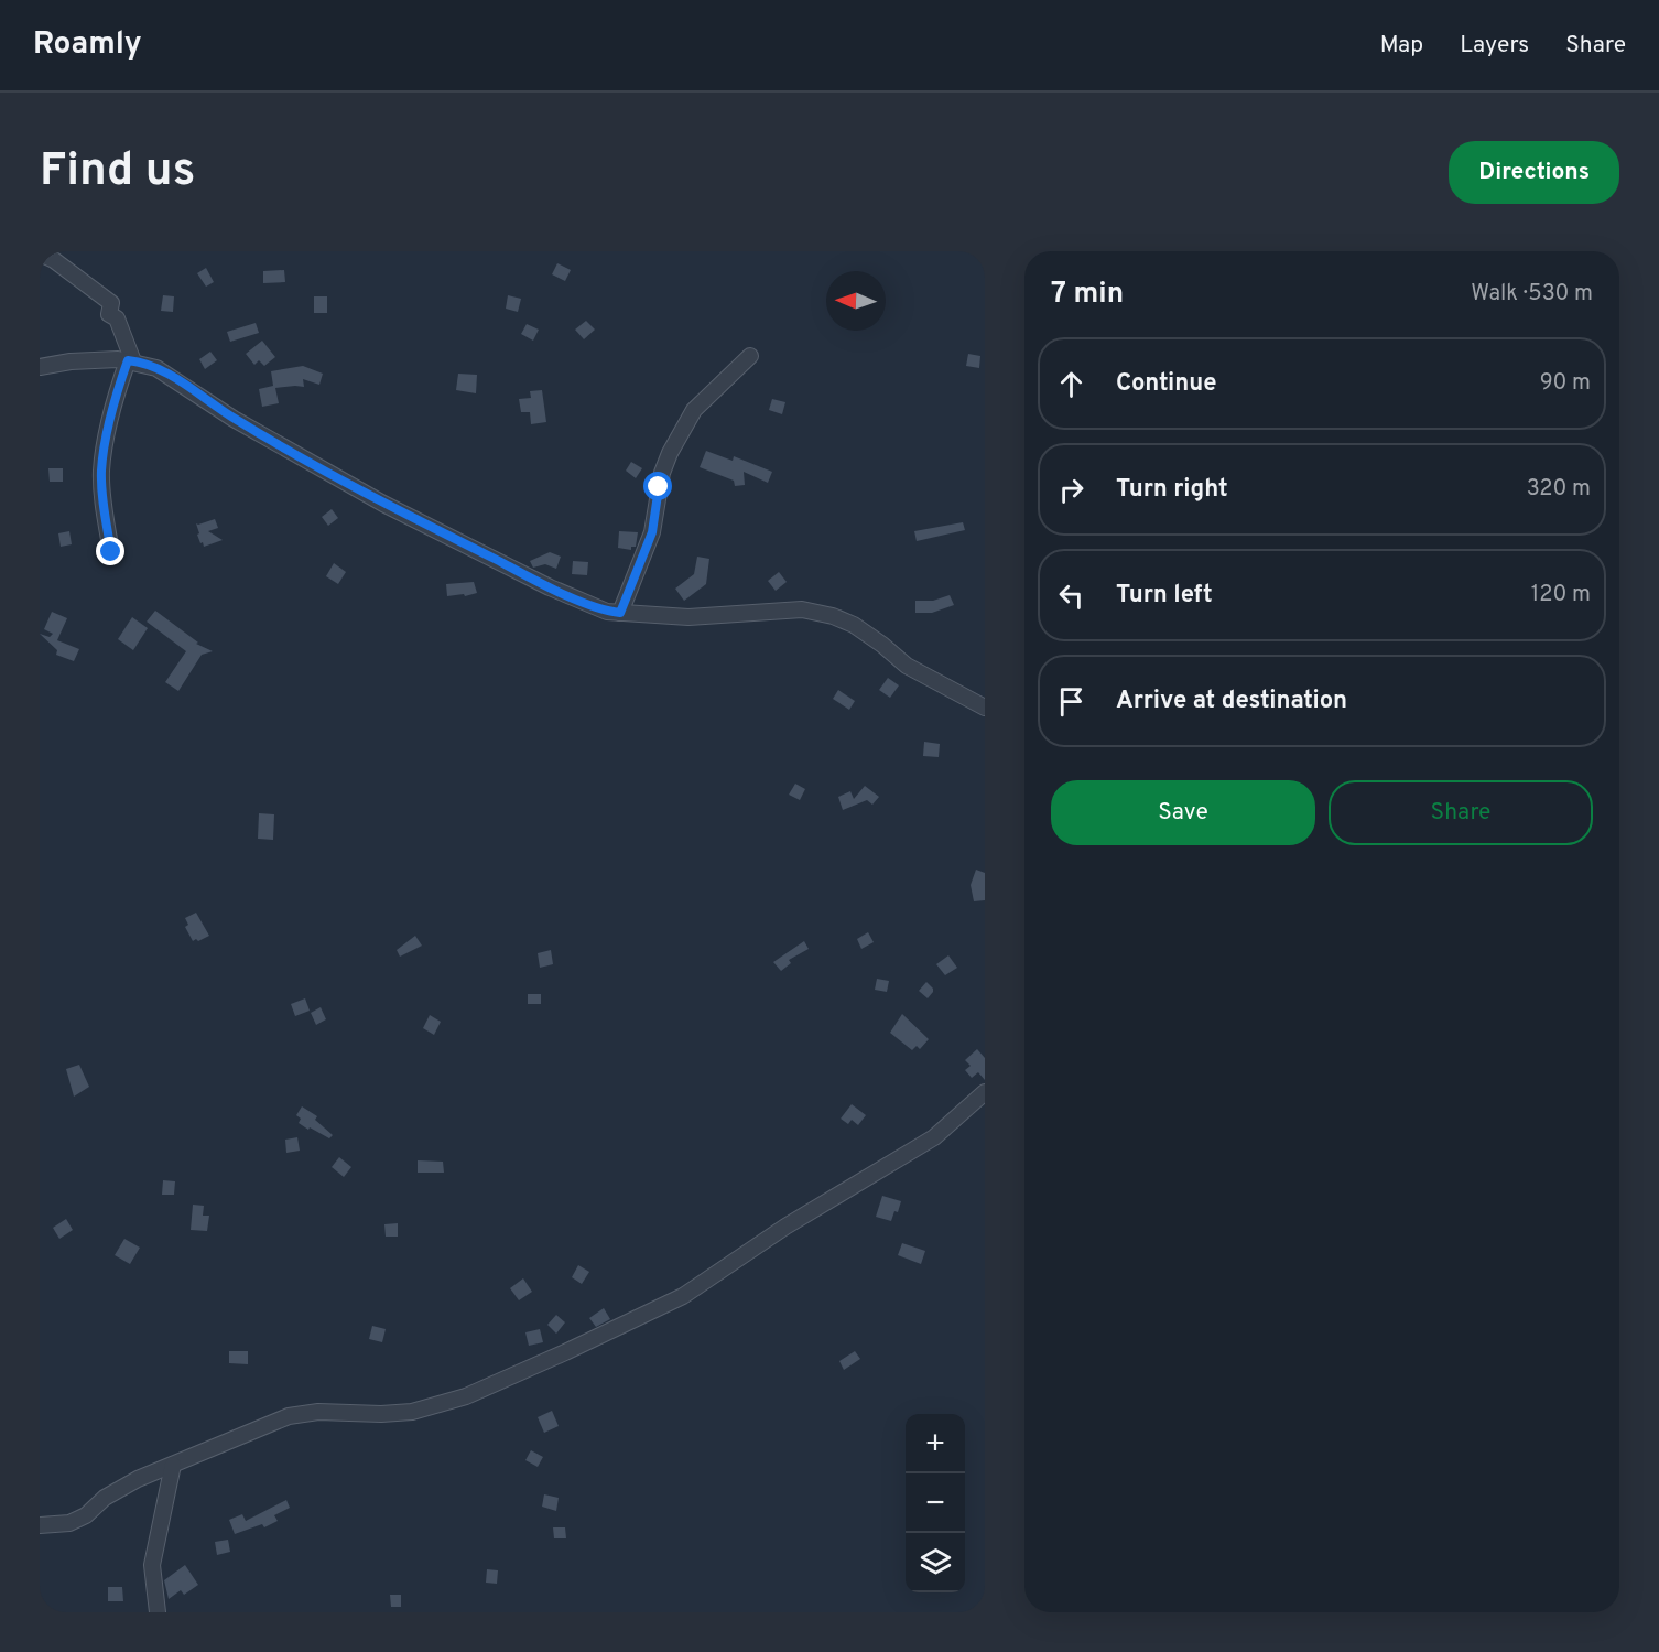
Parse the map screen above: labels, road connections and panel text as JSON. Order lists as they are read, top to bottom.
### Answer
{
  "north": "left",
  "page": {
    "header": "Roamly",
    "nav": ["Map", "Layers", "Share"],
    "buttons": [
      "Directions",
      ["Save", "Share"]
    ],
    "title": "Find us",
    "heading": ["7 min", "Walk · 530 m"],
    "list": [
      ["Continue", "90 m"],
      ["Turn right", "320 m"],
      ["Turn left", "120 m"],
      "Arrive at destination"
    ],
    "map_buttons": ["+", "−"]
  }
}
